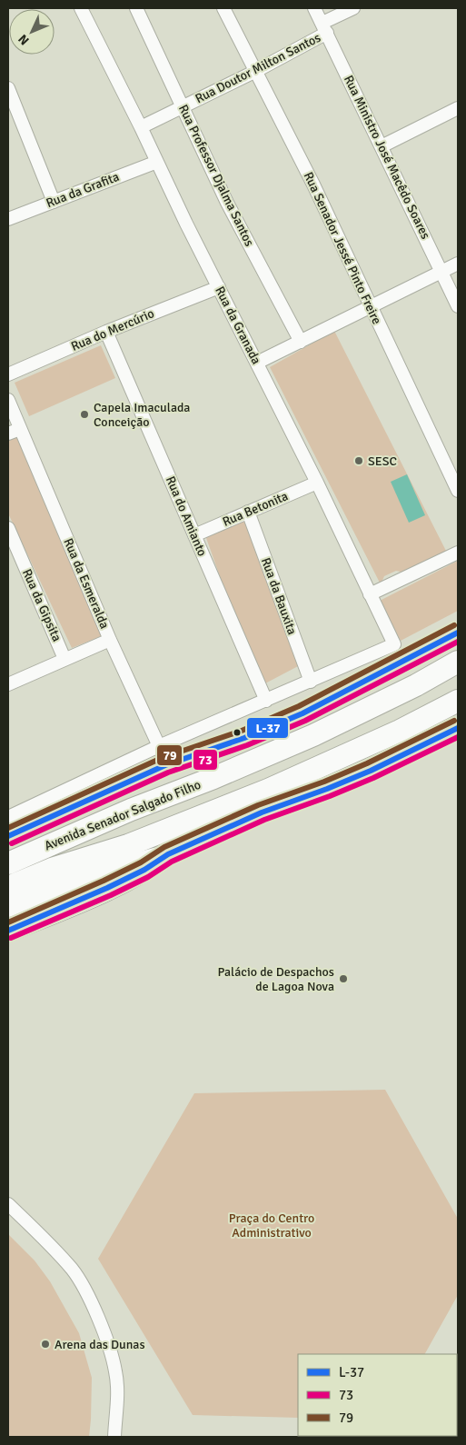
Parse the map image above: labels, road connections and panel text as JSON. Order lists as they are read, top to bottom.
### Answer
{
  "streets": {
    "highway": ["Avenida Senador Salgado Filho"],
    "street": [
      "Rua Doutor Milton Santos",
      "Rua Ministro José Macêdo Soares",
      "Rua Professor Djalma Santos",
      "Rua da Grafita",
      "Rua Senador Jessé Pinto Freire",
      "Rua da Granada",
      "Rua do Mercúrio",
      "Rua Betonita",
      "Rua do Amianto",
      "Rua da Esmeralda",
      "Rua da Bauxita",
      "Rua da Gipsita"
    ]
  },
  "crossings": [
    ["Rua Doutor Milton Santos", "Rua Ministro José Macêdo Soares"],
    ["Rua Doutor Milton Santos", "Rua Professor Djalma Santos"],
    ["Rua Doutor Milton Santos", "Rua Senador Jessé Pinto Freire"],
    ["Rua Doutor Milton Santos", "Rua da Granada"],
    ["Rua da Grafita", "Rua da Granada"],
    ["Rua da Granada", "Rua do Mercúrio"],
    ["Rua da Granada", "Rua Betonita"],
    ["Rua da Granada", "Avenida Senador Salgado Filho"],
    ["Rua do Mercúrio", "Rua do Amianto"],
    ["Rua Betonita", "Rua do Amianto"],
    ["Rua Betonita", "Rua da Bauxita"],
    ["Rua do Amianto", "Avenida Senador Salgado Filho"],
    ["Rua da Esmeralda", "Avenida Senador Salgado Filho"],
    ["Rua da Bauxita", "Avenida Senador Salgado Filho"]
  ],
  "parks": ["Praça do Centro Administrativo"],
  "places": [
    "Capela Imaculada Conceição",
    "SESC",
    "Palácio de Despachos de Lagoa Nova",
    "Arena das Dunas"
  ],
  "lines": ["transit line 79", "transit line L-37", "transit line 73"],
  "legend": ["L-37", "73", "79"],
  "north": "bottom left"
}
